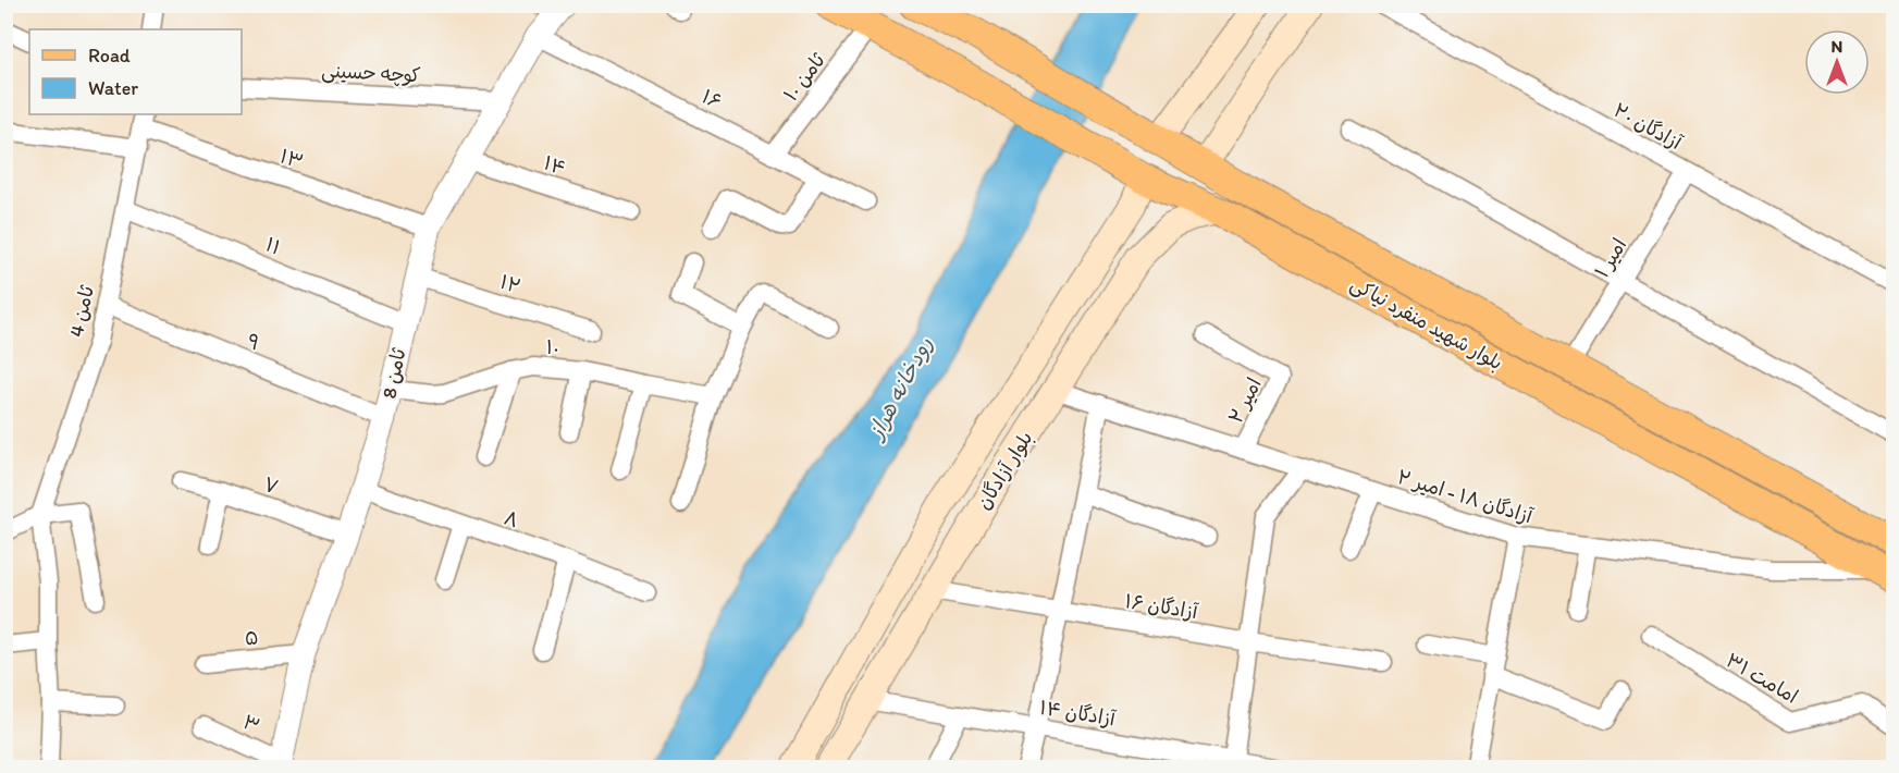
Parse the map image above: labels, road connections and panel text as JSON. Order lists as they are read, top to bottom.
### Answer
{
  "streets": {
    "main road": ["بلوار شهید منفرد نیاکی", "بلوار آزادگان"],
    "street": [
      "کوچه حسینی",
      "ثامن ۱۰",
      "۱۶",
      "آزادگان ۲۰",
      "۱۳",
      "۱۴",
      "۱۱",
      "امیر ۱",
      "۱۲",
      "ثامن 4",
      "۹",
      "۱۰",
      "ثامن 8",
      "امیر ۲",
      "۷",
      "آزادگان ۱۸ - امیر ۲",
      "۸",
      "آزادگان ۱۶",
      "۵",
      "امامت ۳۱",
      "آزادگان ۱۴",
      "۳"
    ]
  },
  "crossings": [
    ["کوچه حسینی", "ثامن 8"],
    ["ثامن ۱۰", "۱۶"],
    ["ثامن ۱۰", "بلوار شهید منفرد نیاکی"],
    ["۱۶", "ثامن 8"],
    ["آزادگان ۲۰", "امیر ۱"],
    ["۱۳", "ثامن 4"],
    ["۱۳", "ثامن 8"],
    ["۱۴", "ثامن 8"],
    ["۱۱", "ثامن 4"],
    ["۱۱", "ثامن 8"],
    ["امیر ۱", "بلوار شهید منفرد نیاکی"],
    ["۱۲", "ثامن 8"],
    ["ثامن 4", "۹"],
    ["بلوار شهید منفرد نیاکی", "بلوار آزادگان"],
    ["بلوار شهید منفرد نیاکی", "آزادگان ۱۸ - امیر ۲"],
    ["۹", "ثامن 8"],
    ["۱۰", "ثامن 8"],
    ["ثامن 8", "۷"],
    ["ثامن 8", "۸"],
    ["ثامن 8", "۵"],
    ["ثامن 8", "۳"],
    ["امیر ۲", "آزادگان ۱۸ - امیر ۲"],
    ["بلوار آزادگان", "آزادگان ۱۸ - امیر ۲"],
    ["بلوار آزادگان", "آزادگان ۱۶"],
    ["بلوار آزادگان", "آزادگان ۱۴"]
  ],
  "water": ["رودخانه هراز"],
  "legend": ["Road", "Water"],
  "north": "top"
}
